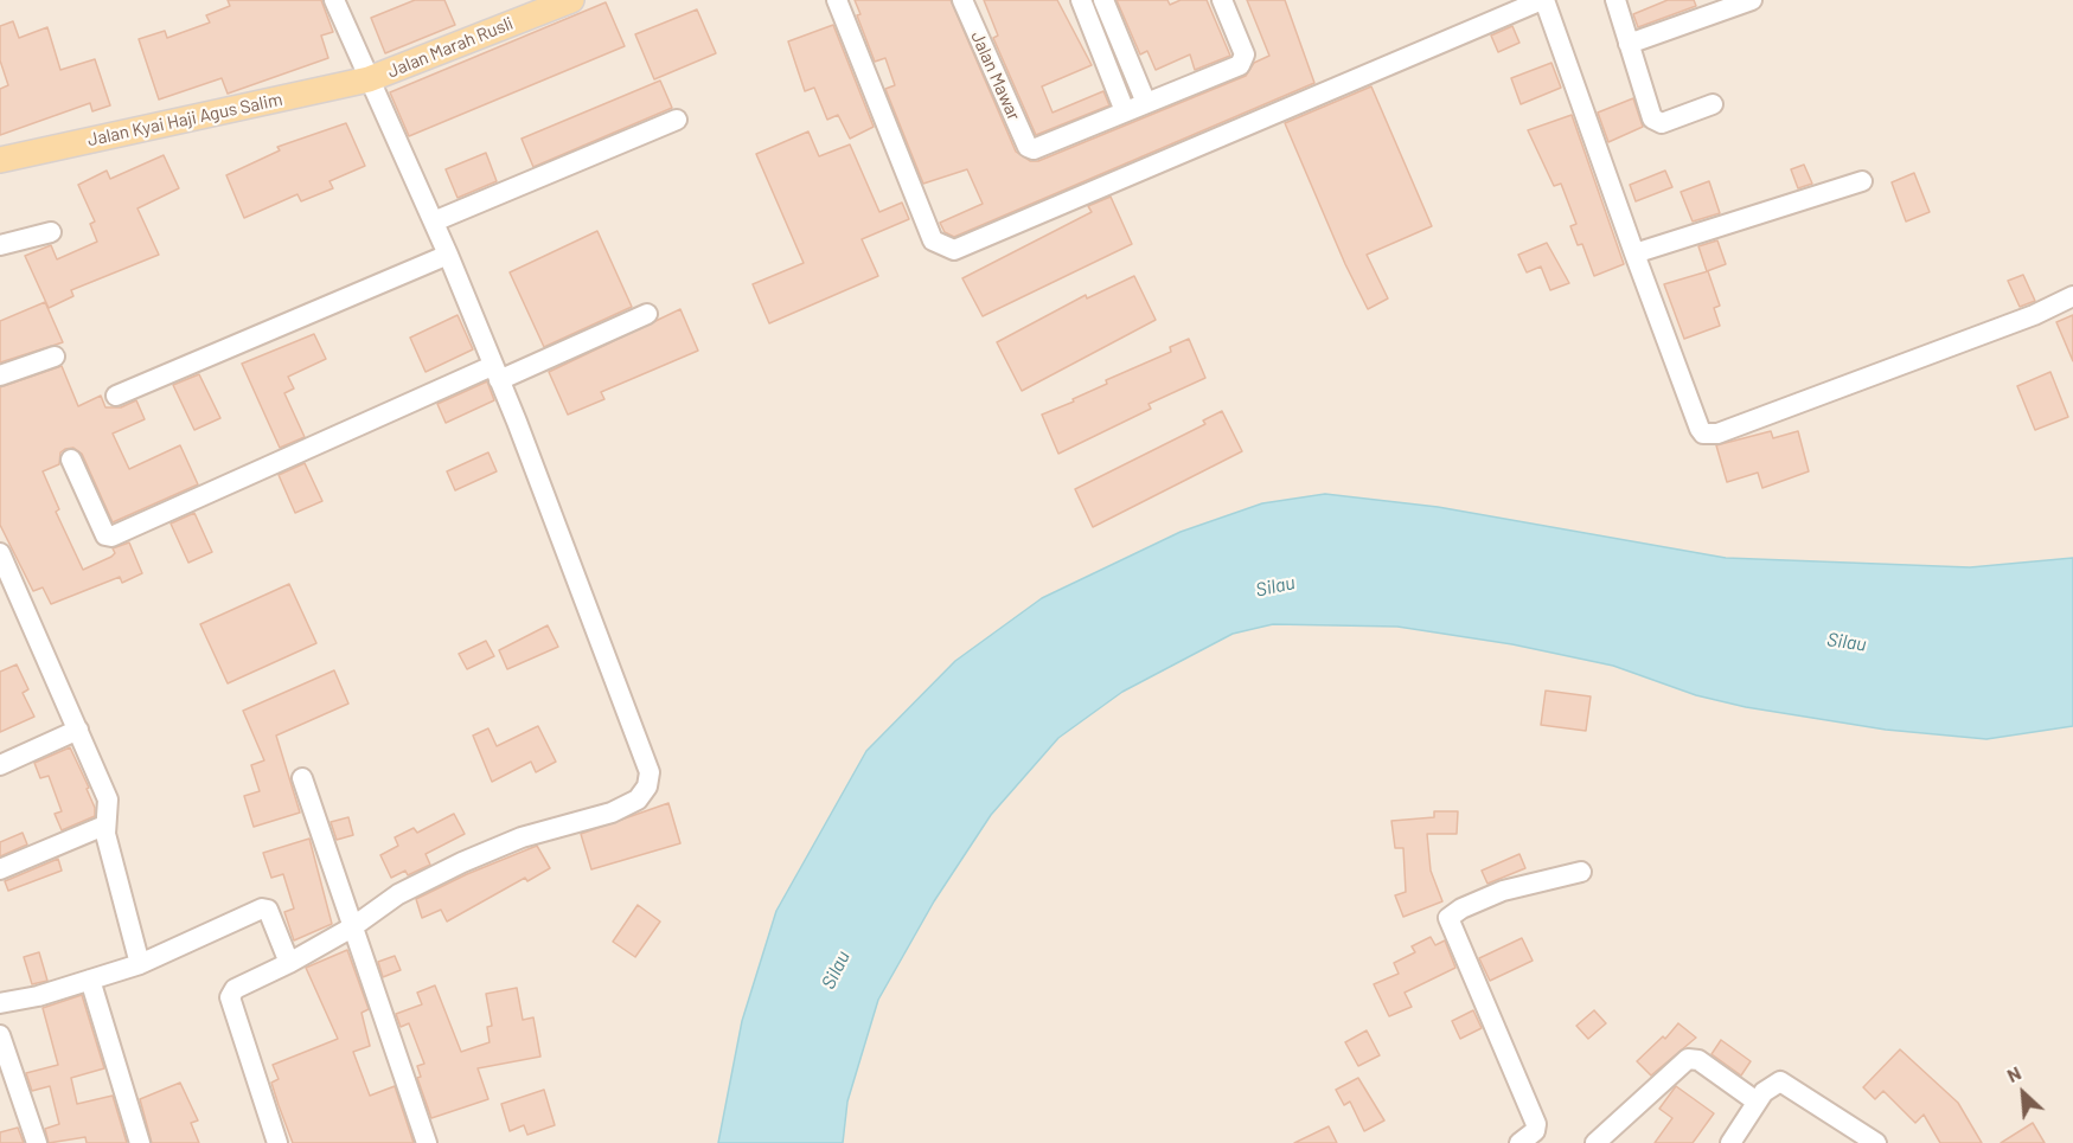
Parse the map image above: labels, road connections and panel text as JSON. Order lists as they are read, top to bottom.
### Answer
{
  "streets": {
    "main road": ["Jalan Marah Rusli", "Jalan Kyai Haji Agus Salim"],
    "street": ["Jalan Mawar"]
  },
  "crossings": [
    ["Jalan Marah Rusli", "Jalan Kyai Haji Agus Salim"]
  ],
  "water": ["Silau"],
  "north": "top left"
}
